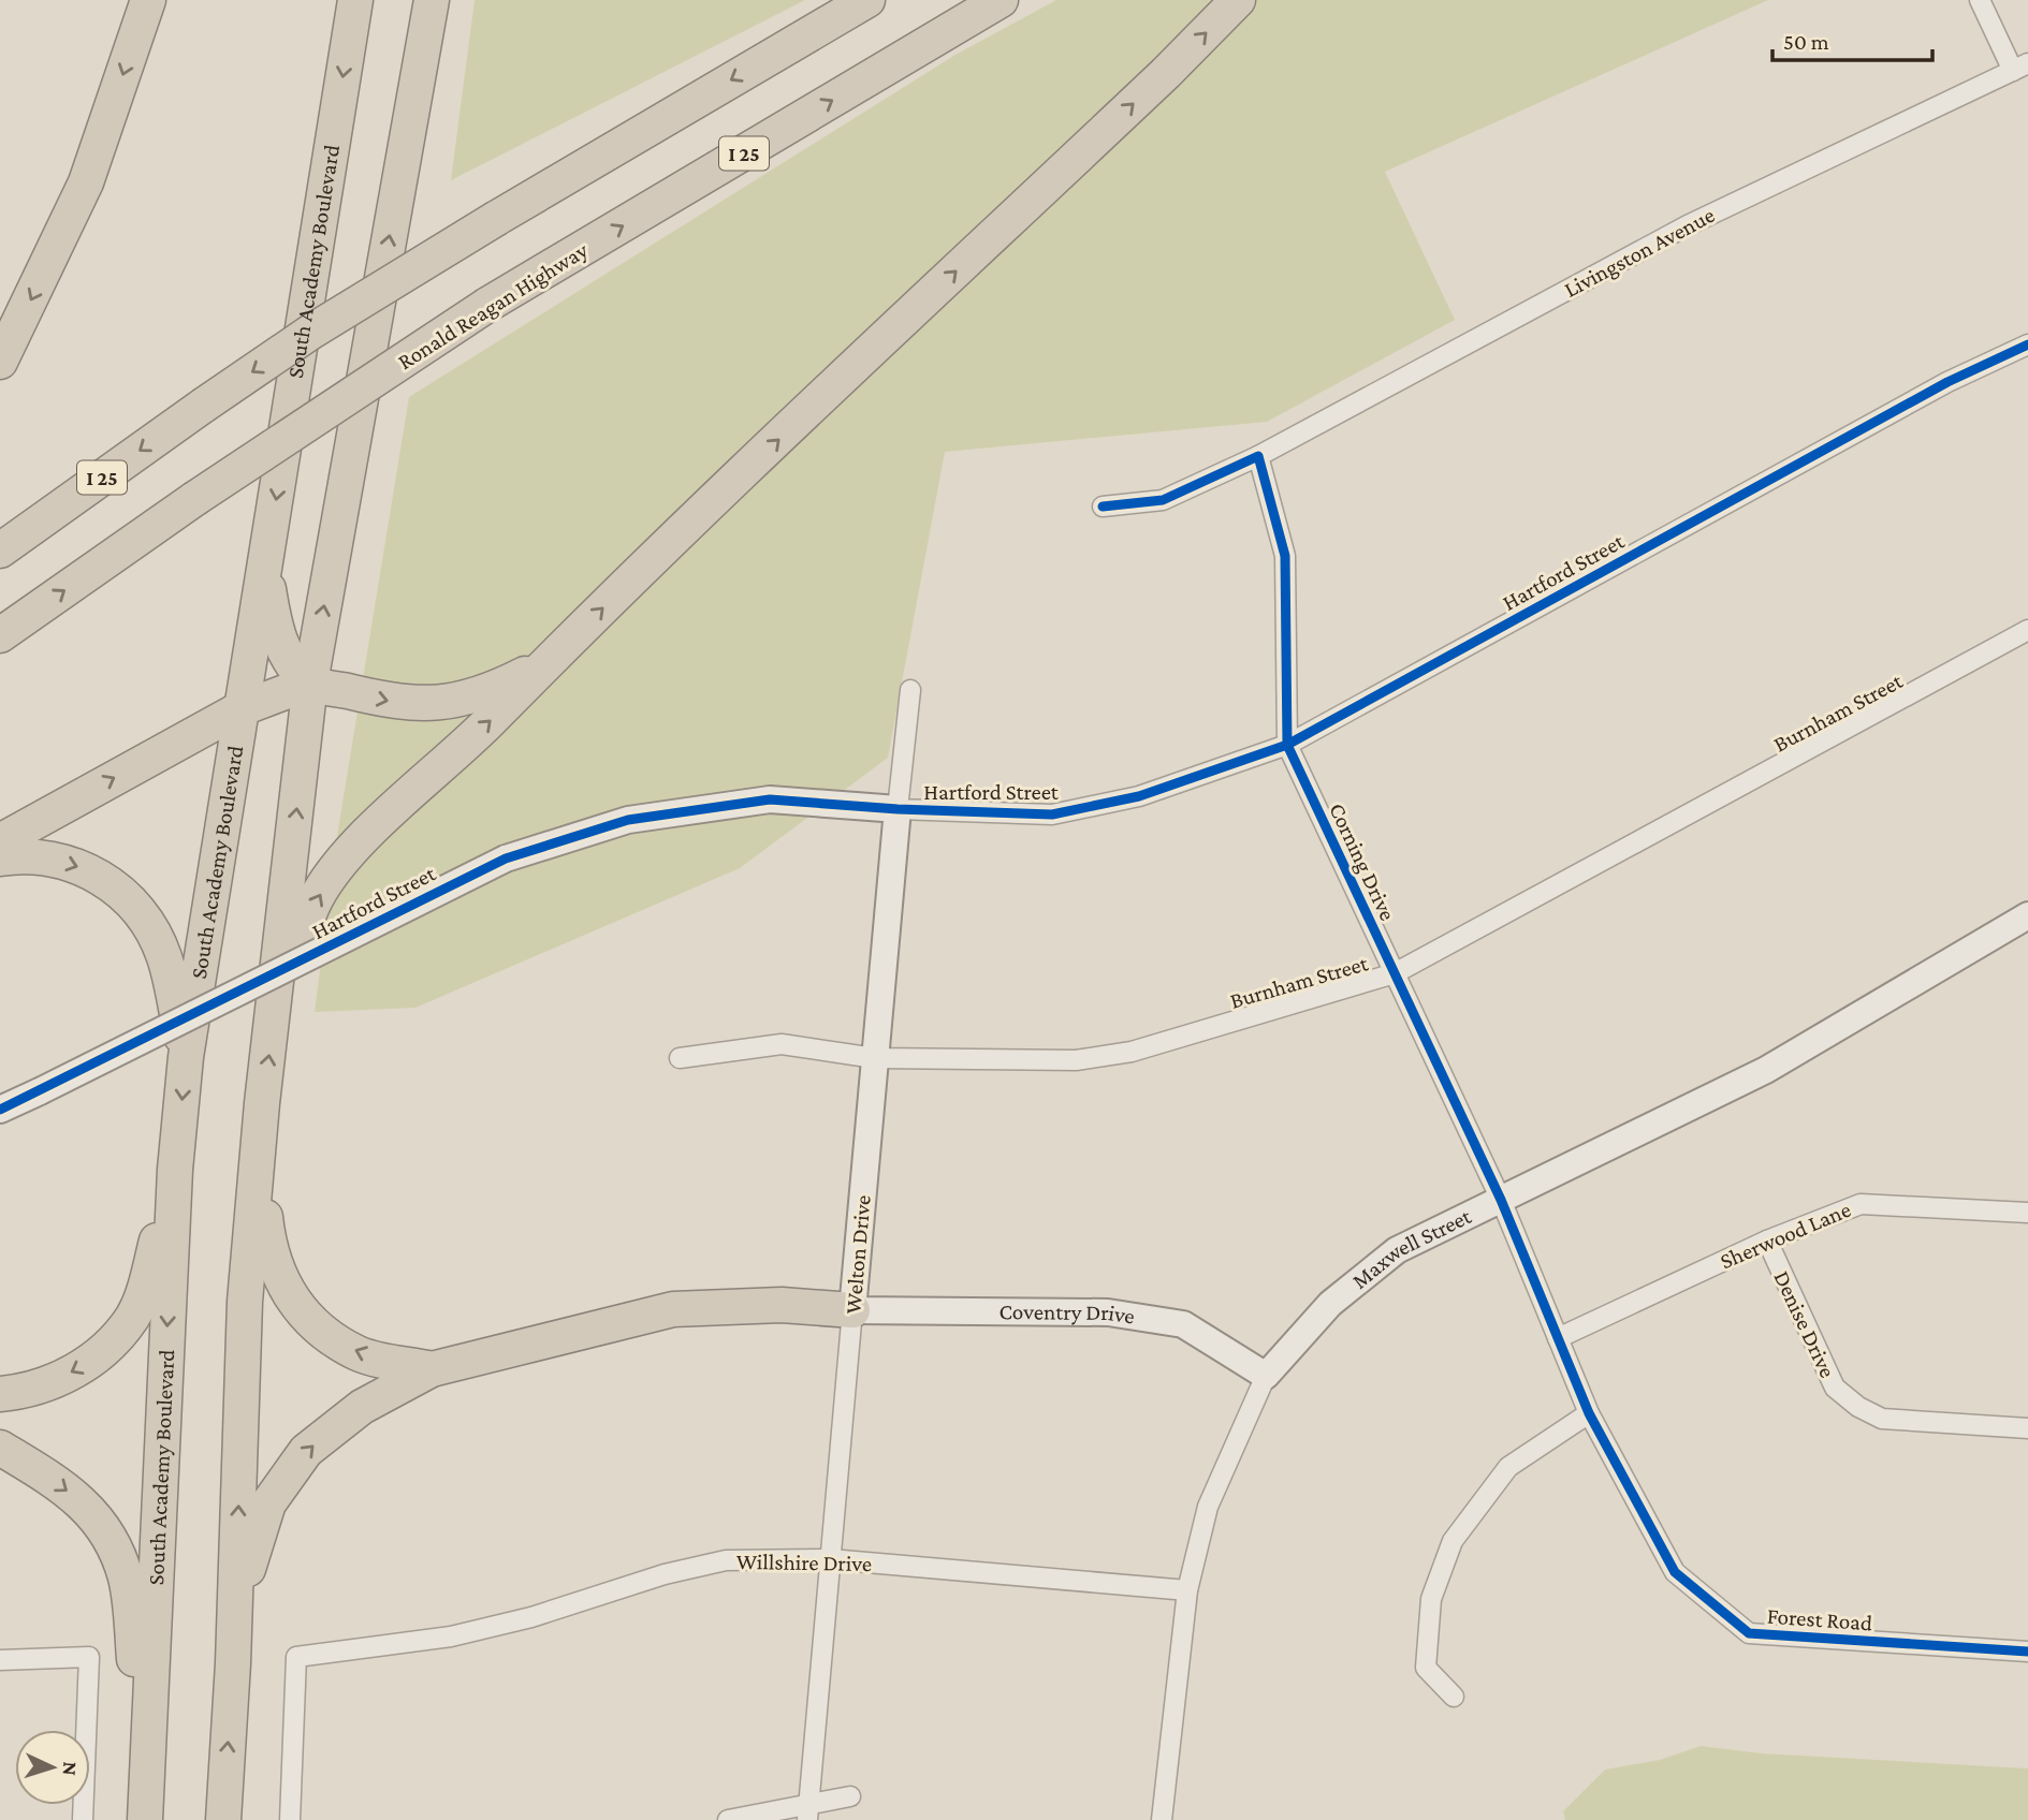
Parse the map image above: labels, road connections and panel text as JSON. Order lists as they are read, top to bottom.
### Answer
{
  "streets": {
    "highway": ["I 25", "South Academy Boulevard", "Ronald Reagan Highway"],
    "street": [
      "Livingston Avenue",
      "Hartford Street",
      "Burnham Street",
      "Corning Drive",
      "Sherwood Lane",
      "Maxwell Street",
      "Welton Drive",
      "Coventry Drive",
      "Denise Drive",
      "Willshire Drive",
      "Forest Road"
    ]
  },
  "crossings": [
    ["Livingston Avenue", "Corning Drive"],
    ["Hartford Street", "Corning Drive"],
    ["Hartford Street", "Welton Drive"],
    ["Burnham Street", "Corning Drive"],
    ["Burnham Street", "Welton Drive"],
    ["Corning Drive", "Sherwood Lane"],
    ["Corning Drive", "Maxwell Street"],
    ["Corning Drive", "Forest Road"],
    ["Sherwood Lane", "Denise Drive"],
    ["Maxwell Street", "Coventry Drive"],
    ["Maxwell Street", "Willshire Drive"],
    ["Welton Drive", "Coventry Drive"],
    ["Welton Drive", "Willshire Drive"]
  ],
  "scale_bar": "50 m",
  "north": "right"
}
